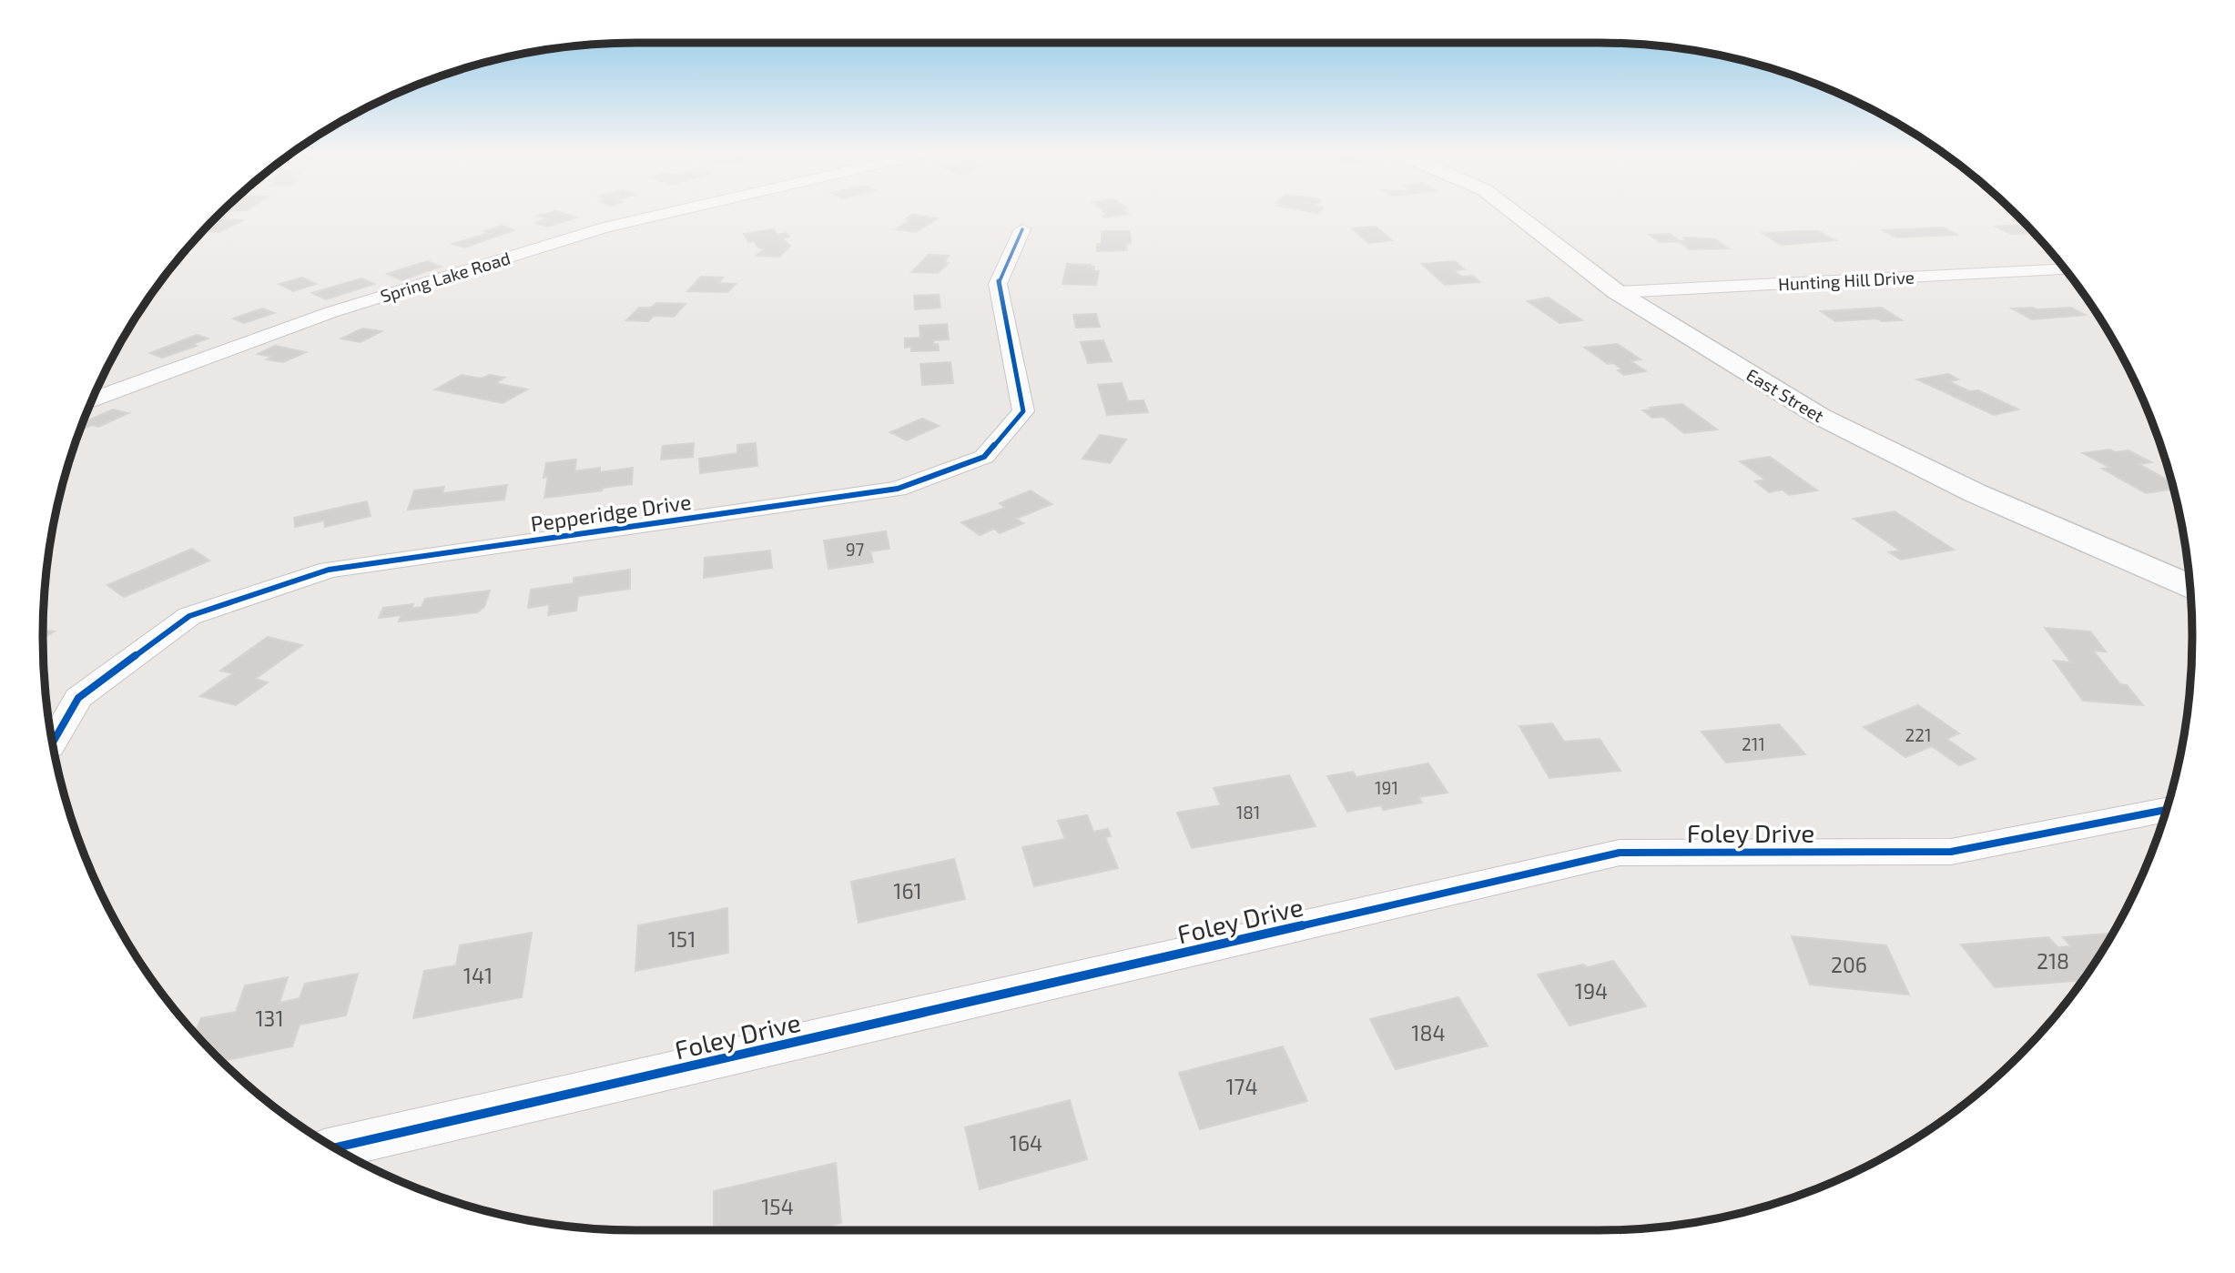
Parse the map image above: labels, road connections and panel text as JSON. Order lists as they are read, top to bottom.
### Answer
{
  "streets": {
    "street": [
      "Spring Lake Road",
      "Hunting Hill Drive",
      "East Street",
      "Pepperidge Drive",
      "Foley Drive"
    ]
  },
  "crossings": [
    ["Hunting Hill Drive", "East Street"]
  ],
  "house_numbers": [
    "97",
    "221",
    "211",
    "191",
    "181",
    "161",
    "151",
    "218",
    "206",
    "141",
    "194",
    "131",
    "184",
    "174",
    "164",
    "154"
  ]
}
